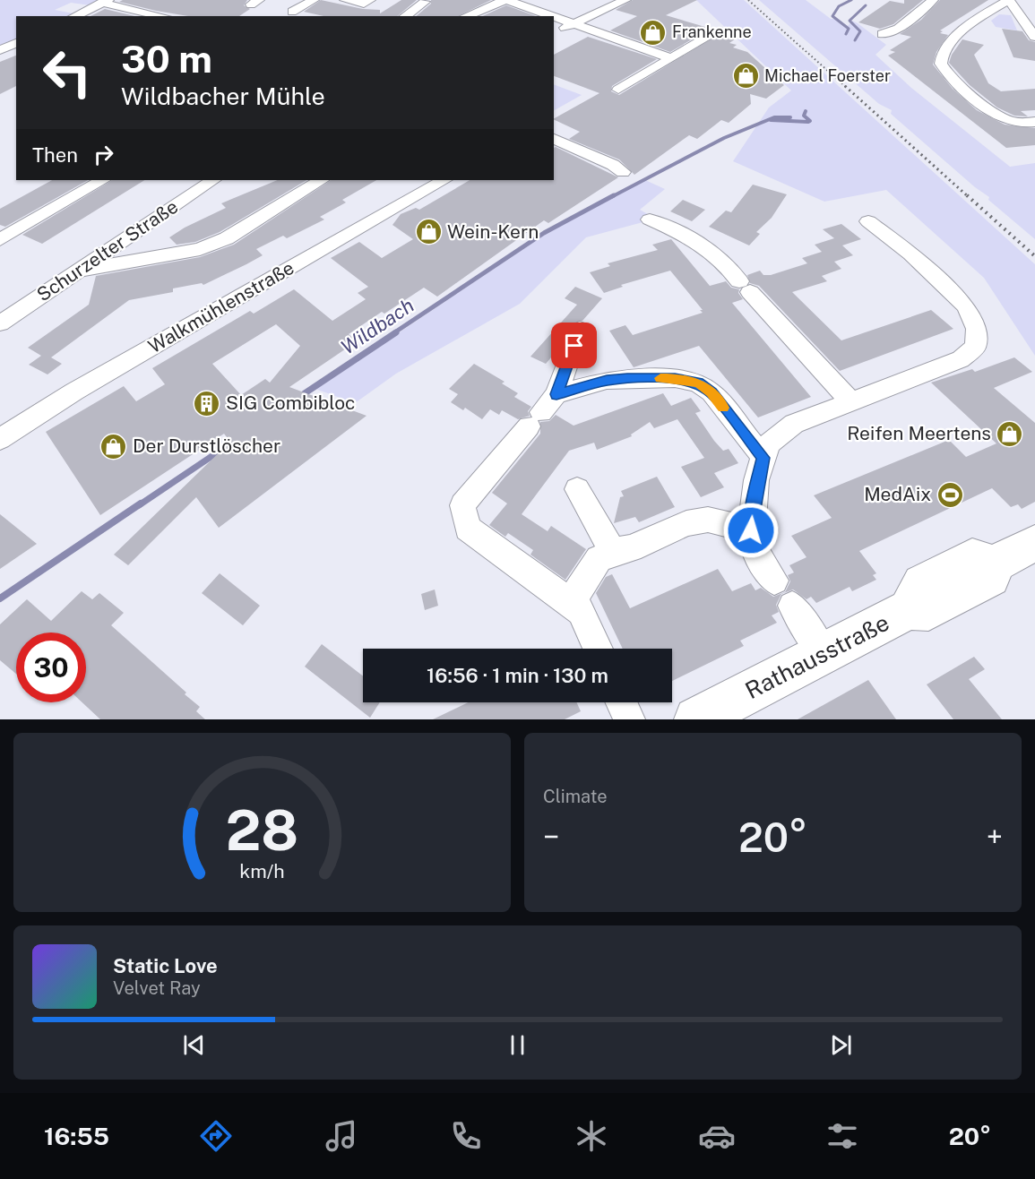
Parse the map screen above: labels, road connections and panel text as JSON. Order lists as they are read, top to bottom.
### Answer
{
  "streets": {
    "street": ["Schurzelter Straße", "Walkmühlenstraße", "Rathausstraße"]
  },
  "water": ["Wildbach"],
  "places": {
    "shop": [
      "Frankenne",
      "Michael Foerster",
      "Wein-Kern",
      "Reifen Meertens",
      "Der Durstlöscher"
    ],
    "building": ["SIG Combibloc"],
    "sports": ["MedAix"]
  },
  "page": {
    "turn": ["30 m", "Wildbacher Mühle"],
    "then": "Then",
    "limit": "30",
    "trip": "16:56 · 1 min · 130 m",
    "tile": "Climate",
    "heat": ["−", "20°", "+"],
    "song": ["Static Love", "Velvet Ray"],
    "tabs": ["16:55", "20°"],
    "gauge": ["28", "km/h"]
  }
}
